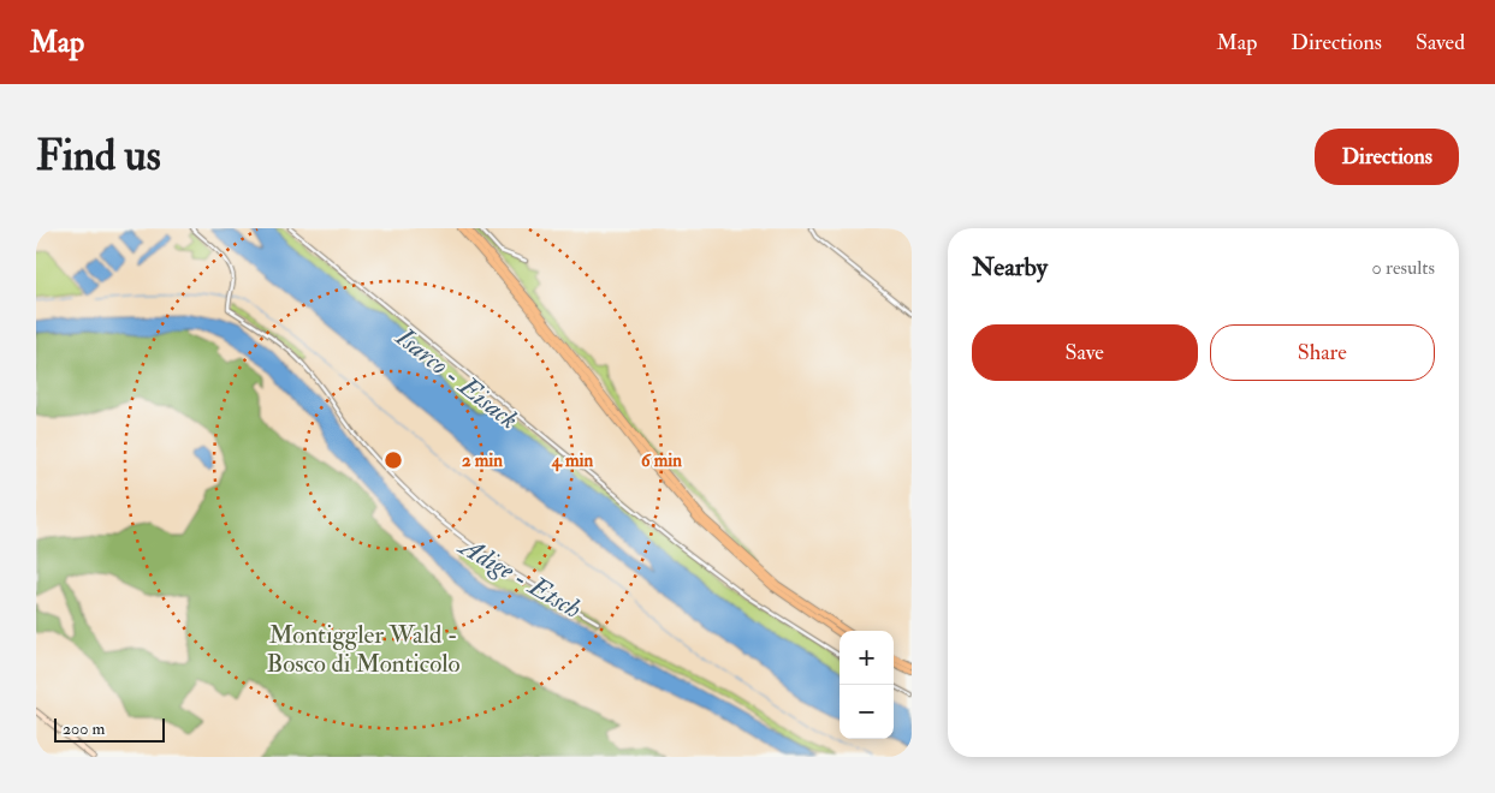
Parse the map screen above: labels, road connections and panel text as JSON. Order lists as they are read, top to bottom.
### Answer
{
  "water": ["Isarco - Eisack", "Adige - Etsch"],
  "parks": ["Montiggler Wald - Bosco di Monticolo"],
  "scale_bar": "200 m",
  "page": {
    "header": "Map",
    "nav": ["Map", "Directions", "Saved"],
    "buttons": [
      "Directions",
      ["Save", "Share"]
    ],
    "title": "Find us",
    "heading": ["Nearby", "0 results"],
    "map_buttons": ["+", "−"],
    "scale": "200 m"
  },
  "rings": ["2 min", "4 min", "6 min"]
}
